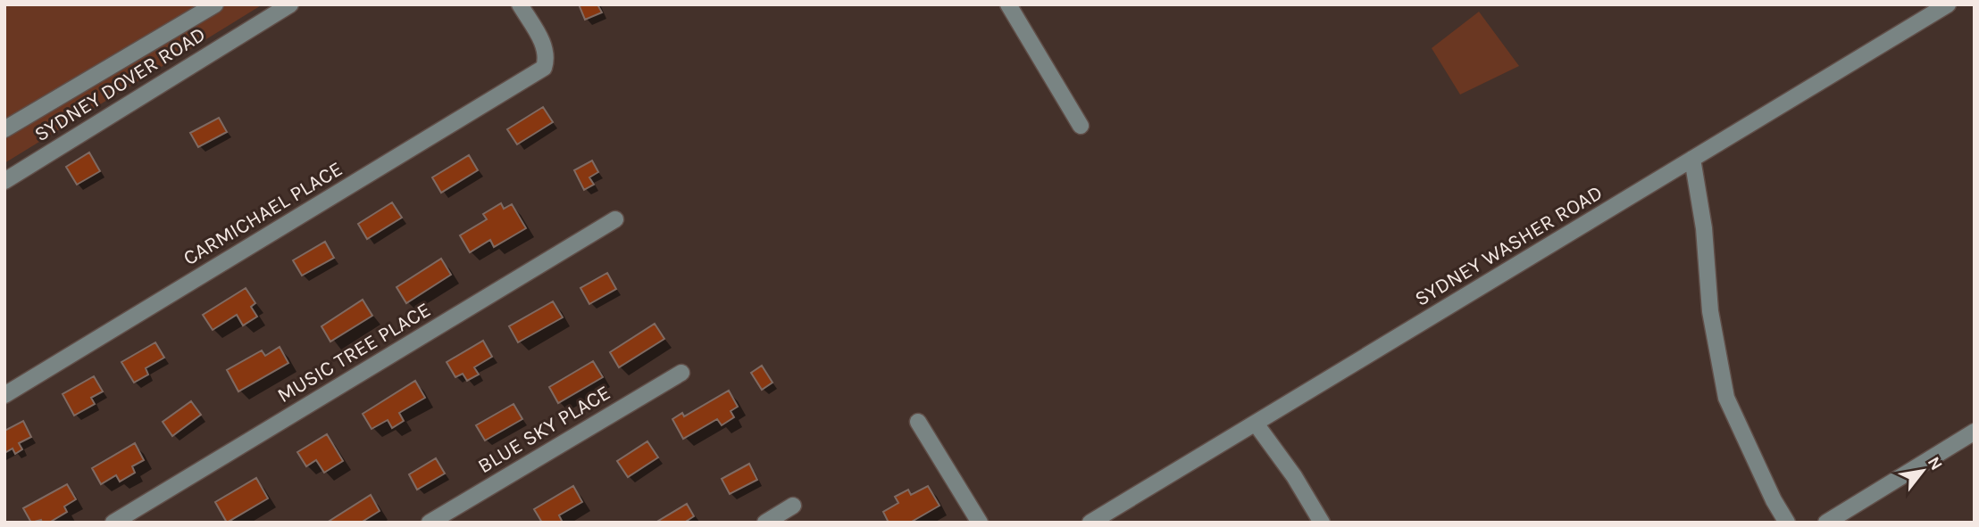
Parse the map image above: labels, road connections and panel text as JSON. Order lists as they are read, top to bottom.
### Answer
{
  "streets": {
    "street": [
      "SYDNEY DOVER ROAD",
      "CARMICHAEL PLACE",
      "SYDNEY WASHER ROAD",
      "MUSIC TREE PLACE",
      "BLUE SKY PLACE"
    ]
  },
  "north": "top right"
}
